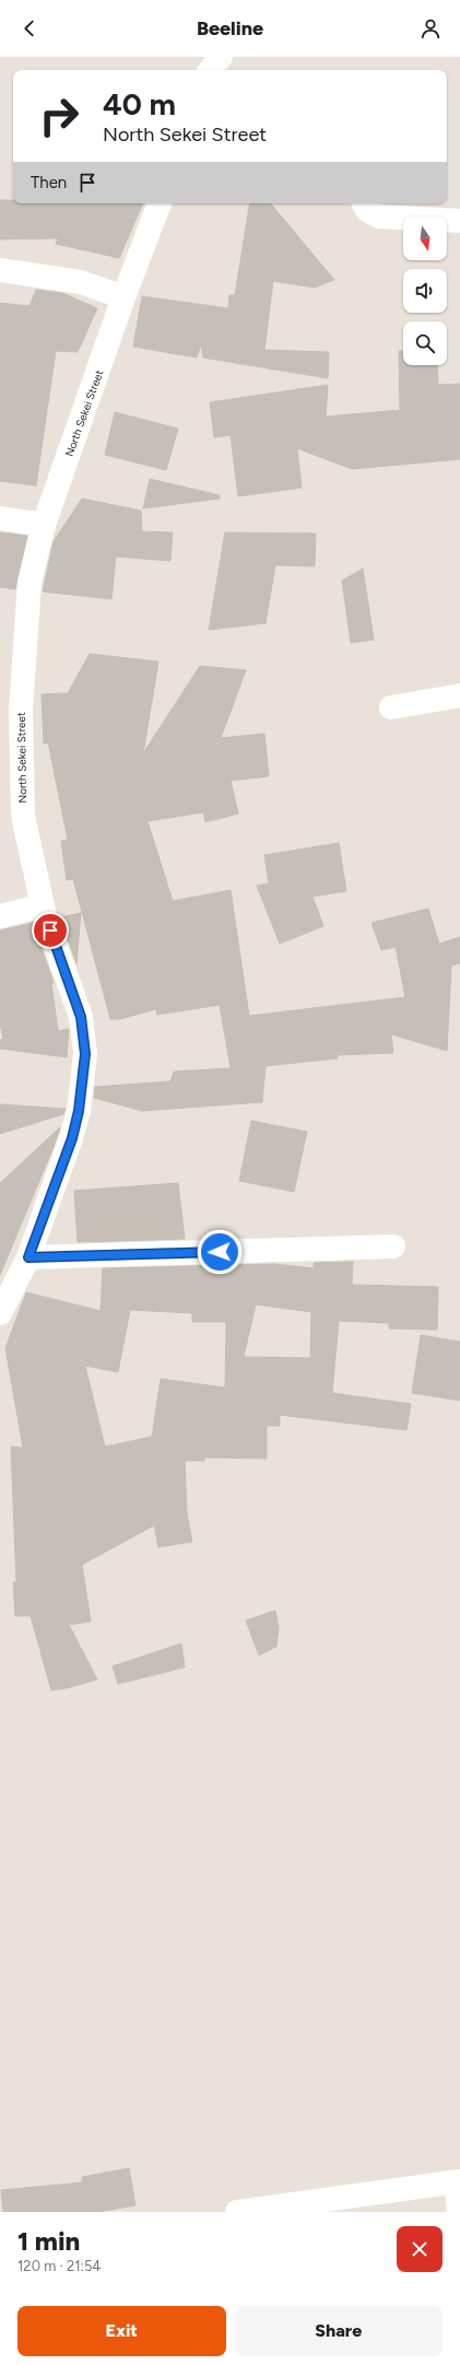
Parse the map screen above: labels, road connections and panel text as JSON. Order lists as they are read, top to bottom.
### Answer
{
  "streets": {
    "street": ["North Sekei Street"]
  },
  "north": "bottom",
  "page": {
    "header": "Beeline",
    "turn": ["40 m", "North Sekei Street"],
    "then": "Then",
    "heading": ["1 min", "120 m · 21:54"],
    "buttons": ["Exit", "Share"]
  }
}
